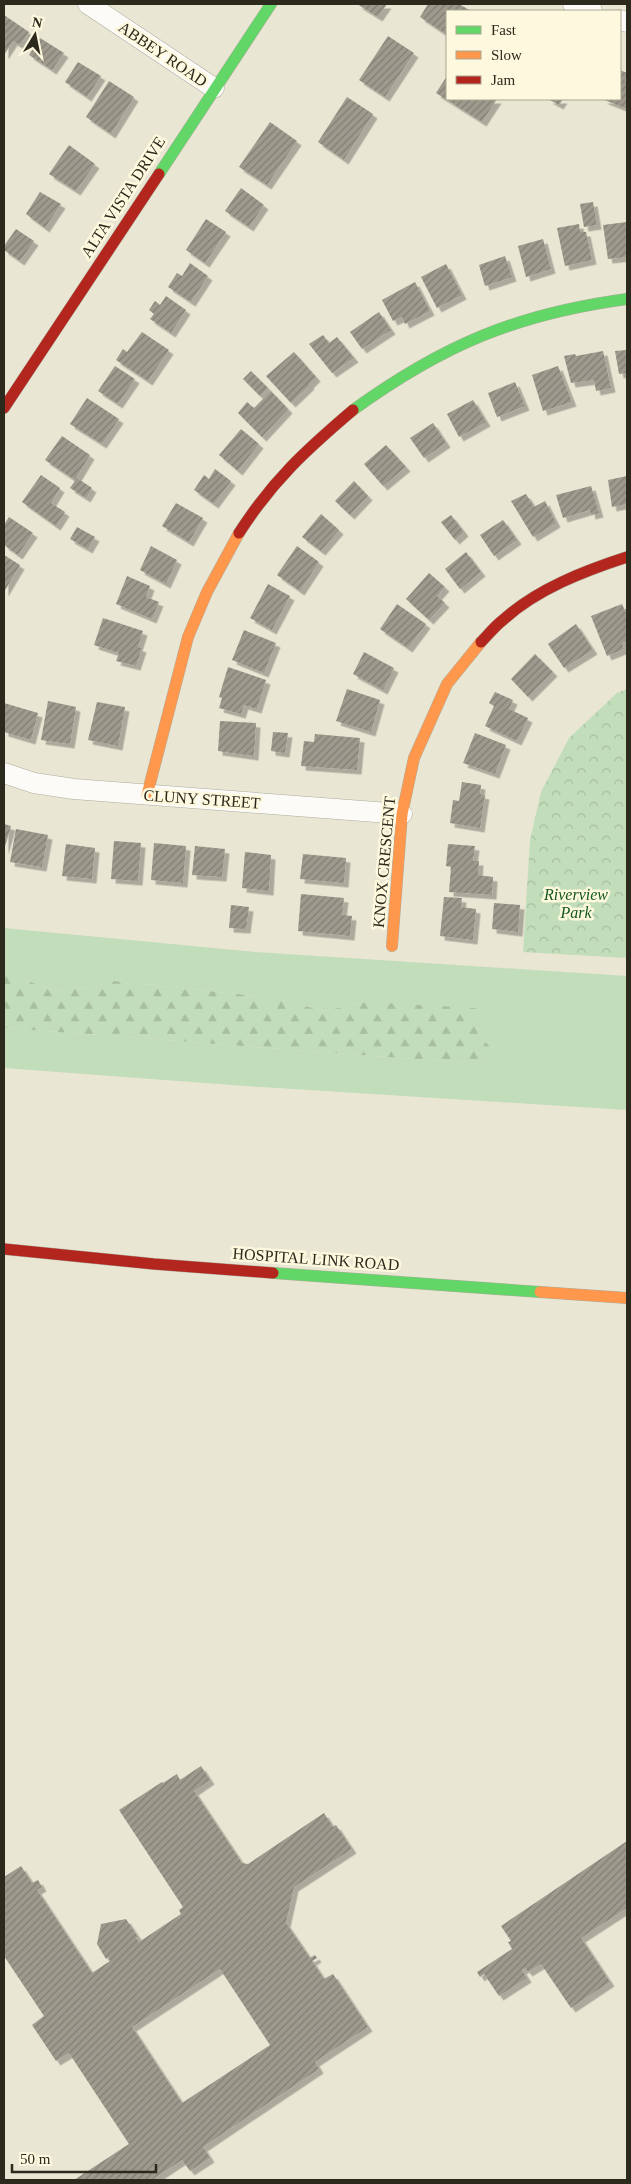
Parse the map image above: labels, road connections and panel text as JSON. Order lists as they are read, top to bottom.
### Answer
{
  "streets": {
    "street": [
      "ABBEY ROAD",
      "ALTA VISTA DRIVE",
      "CLUNY STREET",
      "KNOX CRESCENT",
      "HOSPITAL LINK ROAD"
    ]
  },
  "crossings": [
    ["ABBEY ROAD", "ALTA VISTA DRIVE"],
    ["CLUNY STREET", "KNOX CRESCENT"]
  ],
  "parks": ["Riverview Park"],
  "legend": ["Fast", "Slow", "Jam"],
  "scale_bar": "50 m",
  "north": "top"
}
